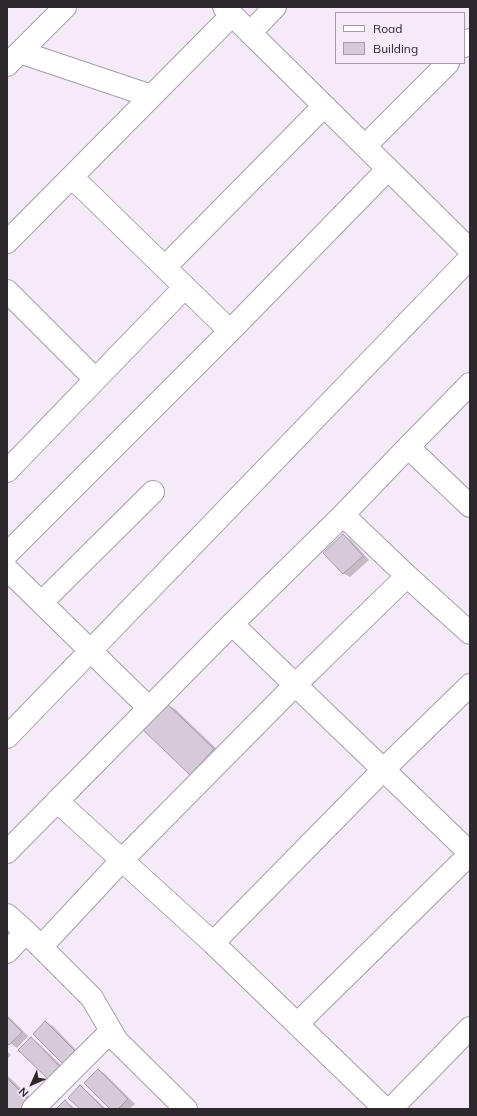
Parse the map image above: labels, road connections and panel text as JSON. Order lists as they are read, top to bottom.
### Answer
{
  "legend": ["Road", "Building"],
  "north": "bottom left"
}
